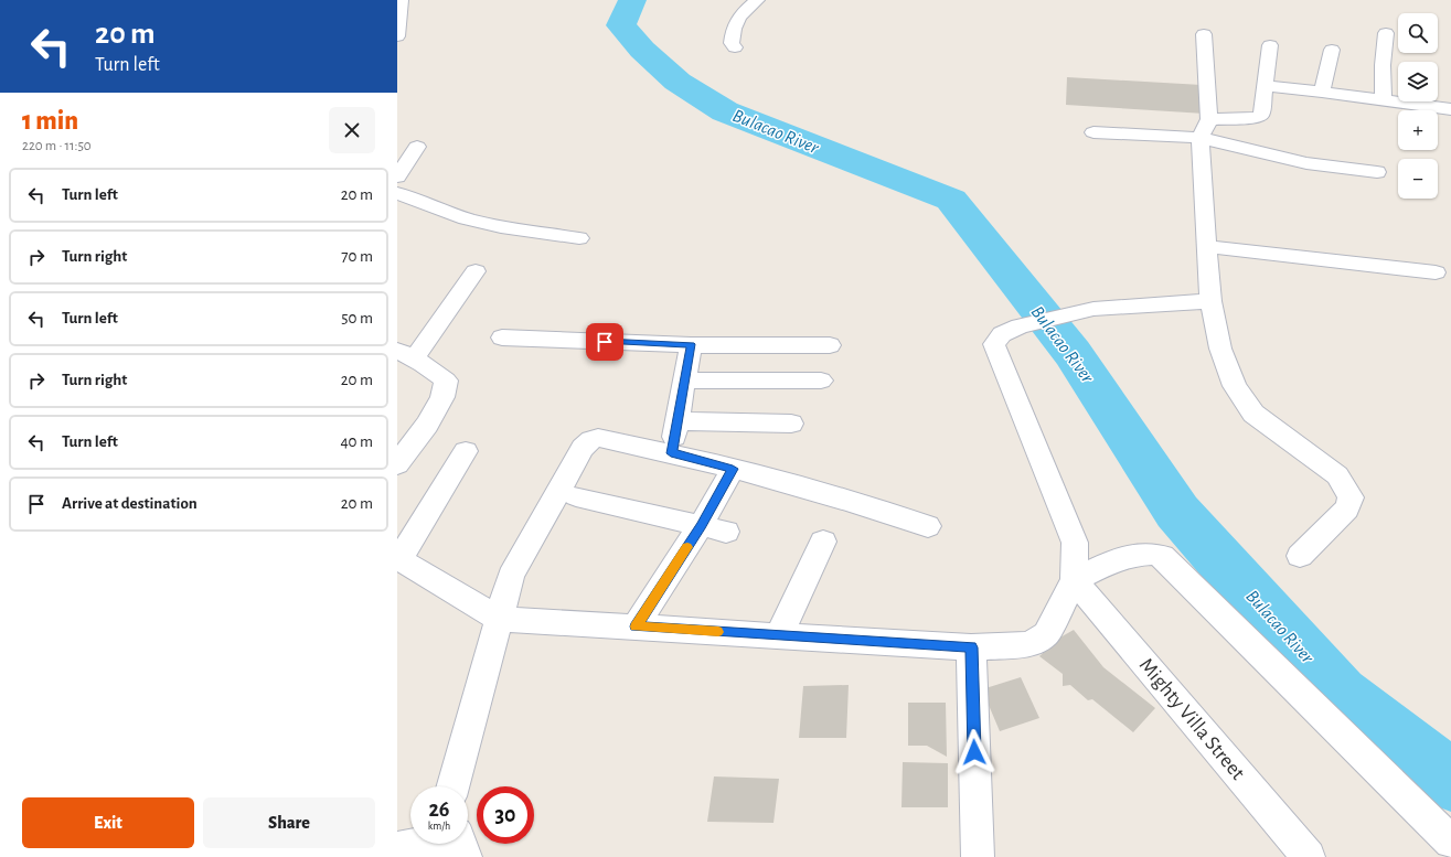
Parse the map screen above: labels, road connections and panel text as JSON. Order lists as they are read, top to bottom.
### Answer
{
  "streets": {
    "street": ["Mighty Villa Street"]
  },
  "water": ["Bulacao River"],
  "page": {
    "turn": ["20 m", "Turn left"],
    "map_buttons": ["+", "−"],
    "heading": ["1 min", "220 m · 11:50"],
    "list": [
      {
        "name": "Turn left",
        "value": "20 m"
      },
      {
        "name": "Turn right",
        "value": "70 m"
      },
      {
        "name": "Turn left",
        "value": "50 m"
      },
      {
        "name": "Turn right",
        "value": "20 m"
      },
      {
        "name": "Turn left",
        "value": "40 m"
      },
      {
        "name": "Arrive at destination",
        "value": "20 m"
      }
    ],
    "speed": "26 km/h",
    "limit": "30",
    "buttons": ["Exit", "Share"]
  }
}
